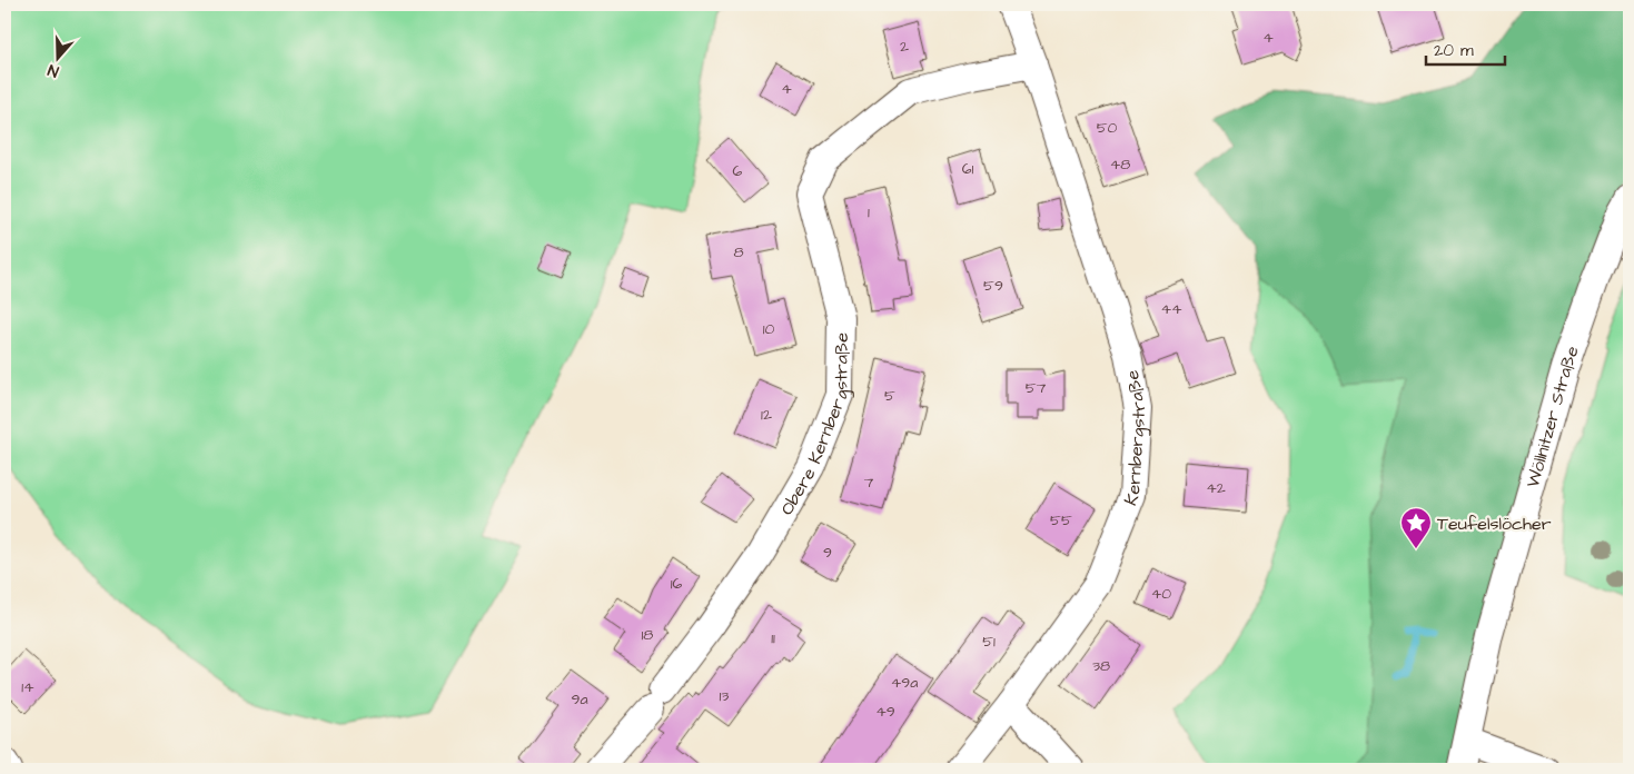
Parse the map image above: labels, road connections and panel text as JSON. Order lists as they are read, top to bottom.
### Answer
{
  "streets": {
    "street": ["Wöllnitzer Straße", "Obere Kernbergstraße", "Kernbergstraße"]
  },
  "crossings": [
    ["Obere Kernbergstraße", "Kernbergstraße"]
  ],
  "places": {
    "place": ["Teufelslöcher"]
  },
  "house_numbers": [
    "4",
    "2",
    "4",
    "50",
    "48",
    "61",
    "6",
    "1",
    "8",
    "59",
    "44",
    "10",
    "57",
    "5",
    "12",
    "7",
    "42",
    "55",
    "9",
    "16",
    "40",
    "18",
    "11",
    "51",
    "38",
    "49a",
    "14",
    "13",
    "9a",
    "49"
  ],
  "scale_bar": "20 m",
  "north": "bottom"
}
